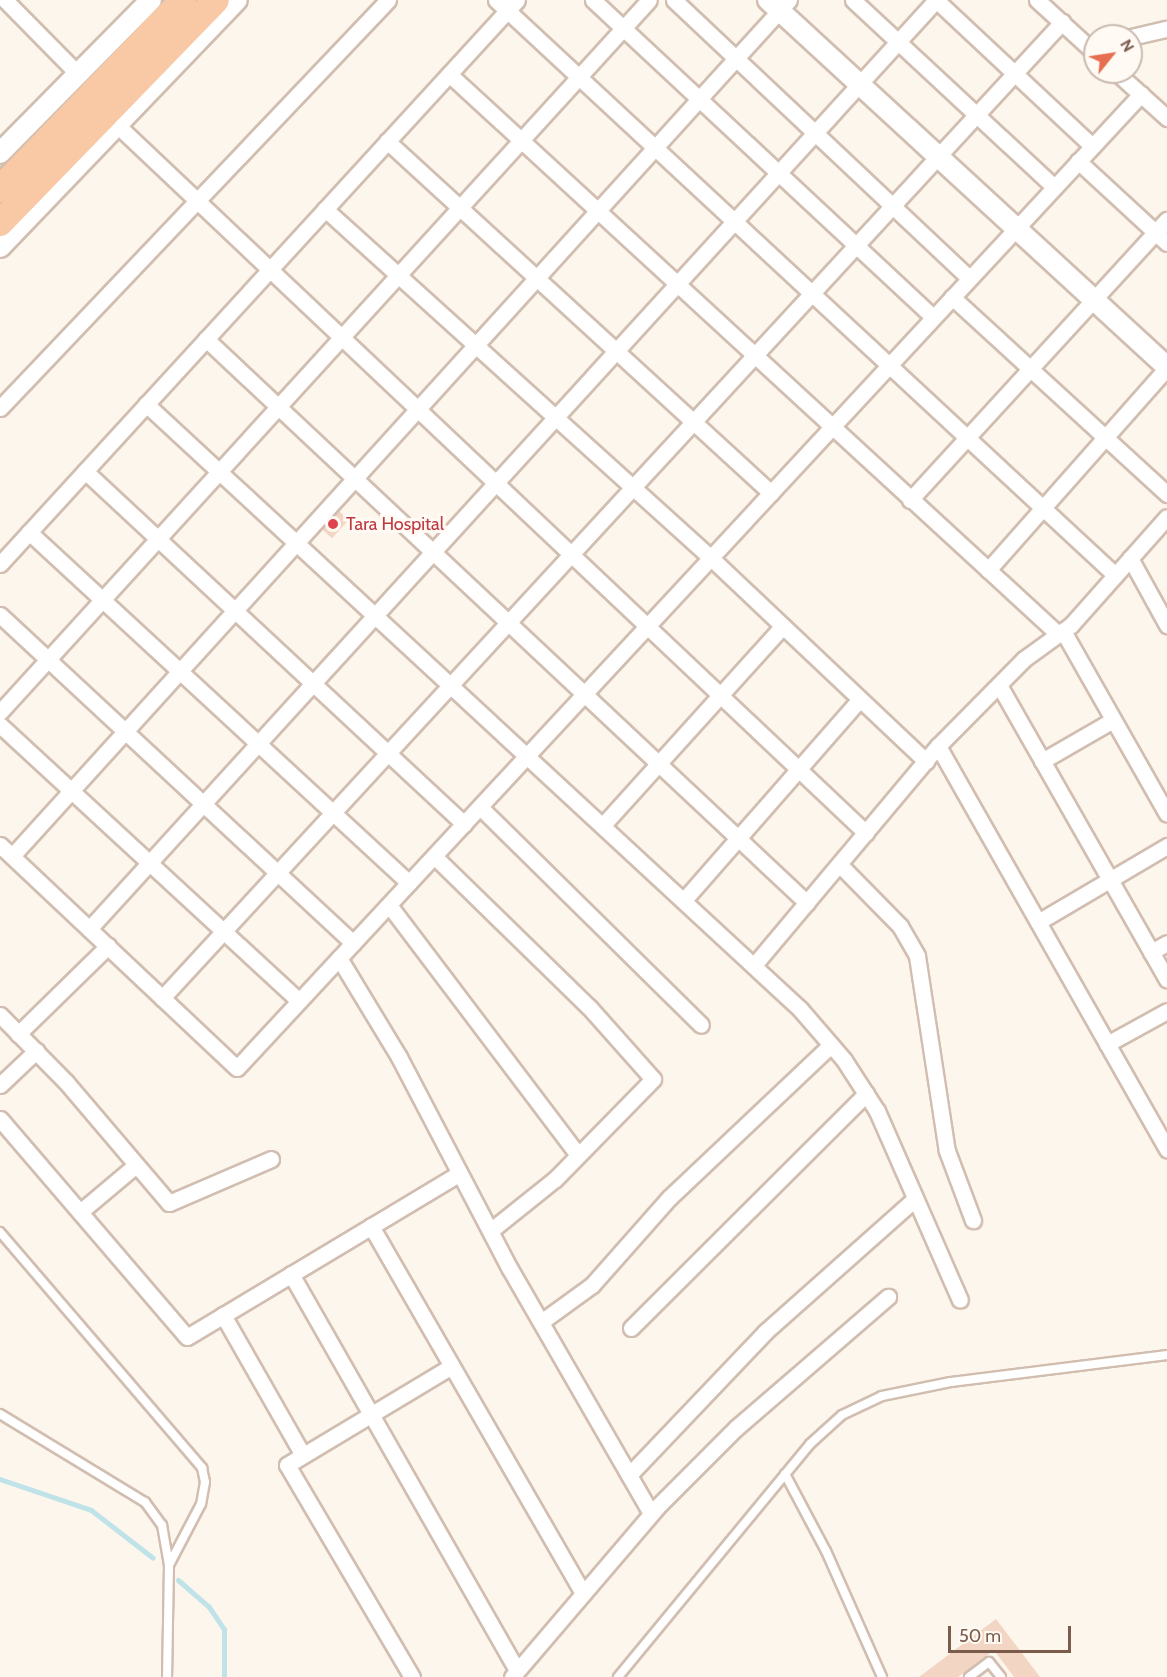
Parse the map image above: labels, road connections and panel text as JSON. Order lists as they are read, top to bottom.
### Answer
{
  "places": ["Tara Hospital"],
  "scale_bar": "50 m",
  "north": "top right"
}
